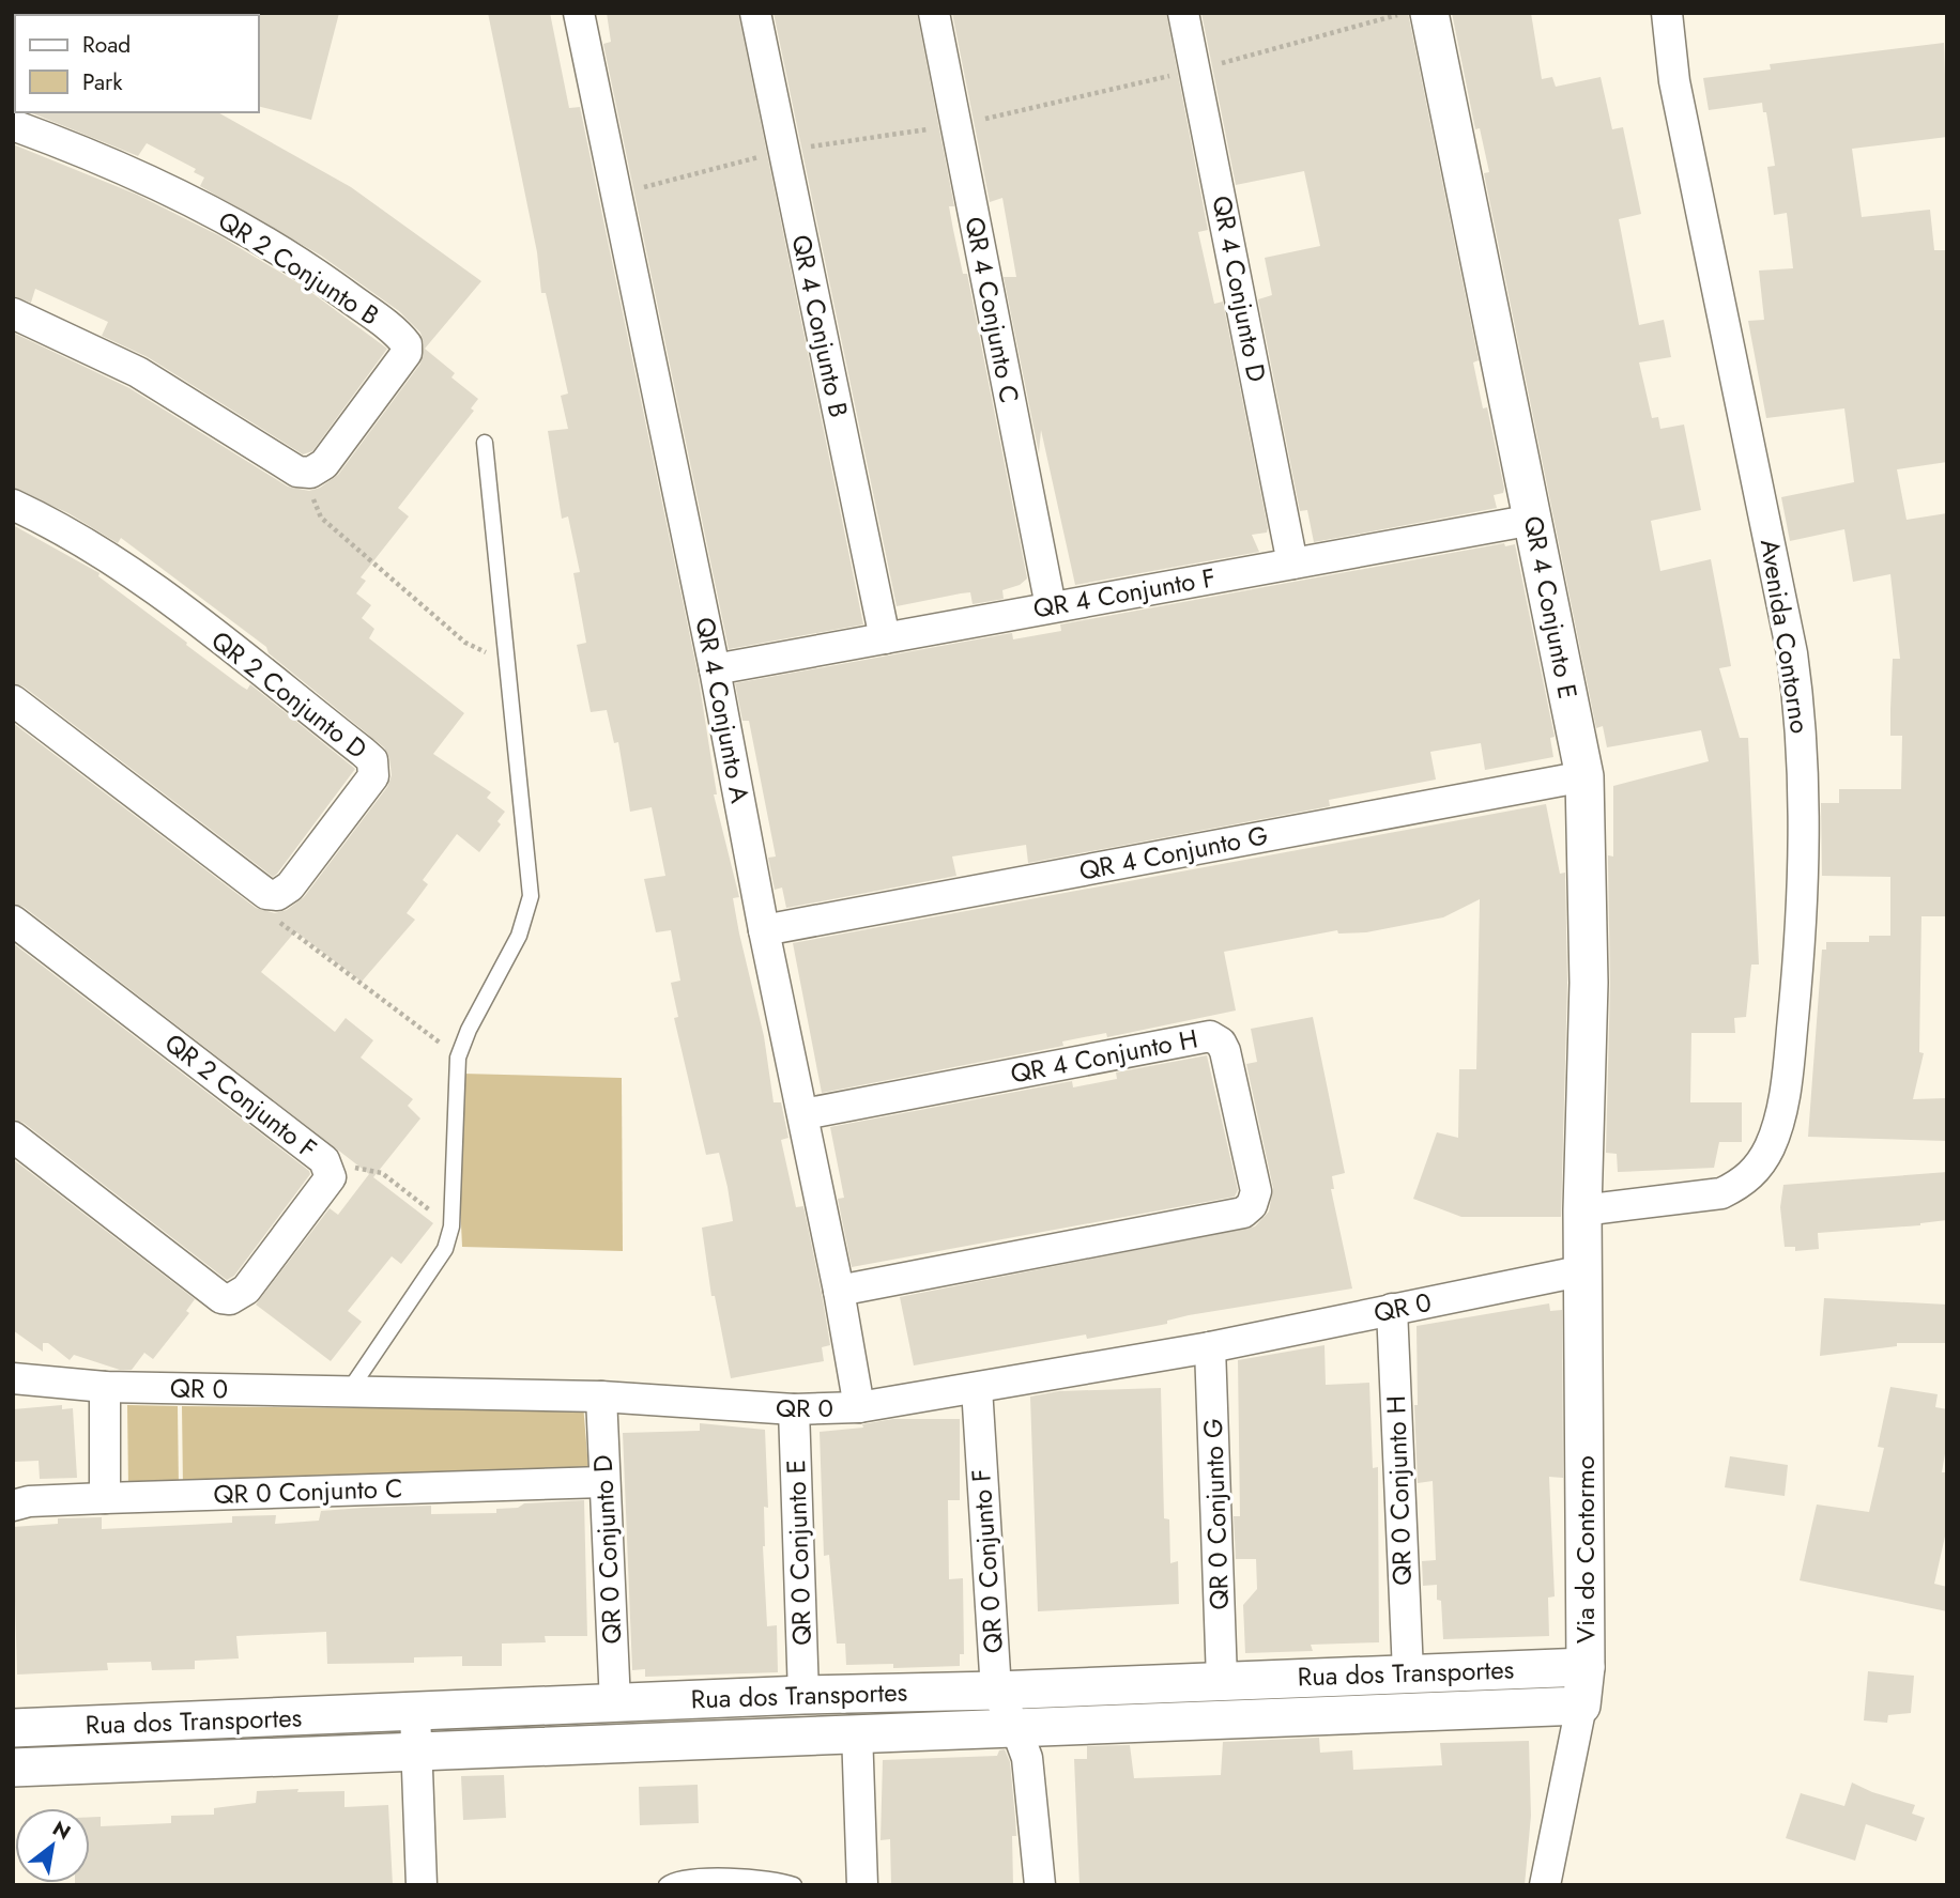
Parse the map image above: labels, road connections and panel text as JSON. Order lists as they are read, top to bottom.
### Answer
{
  "streets": {
    "street": [
      "QR 2 Conjunto B",
      "QR 4 Conjunto D",
      "QR 4 Conjunto C",
      "QR 4 Conjunto B",
      "QR 4 Conjunto F",
      "QR 4 Conjunto E",
      "Avenida Contorno",
      "QR 2 Conjunto D",
      "QR 4 Conjunto A",
      "QR 4 Conjunto G",
      "QR 4 Conjunto H",
      "QR 2 Conjunto F",
      "QR 0",
      "QR 0 Conjunto H",
      "QR 0 Conjunto C",
      "QR 0 Conjunto G",
      "QR 0 Conjunto D",
      "Via do Contormo",
      "QR 0 Conjunto E",
      "QR 0 Conjunto F",
      "Rua dos Transportes"
    ]
  },
  "crossings": [
    ["QR 4 Conjunto D", "QR 4 Conjunto F"],
    ["QR 4 Conjunto C", "QR 4 Conjunto F"],
    ["QR 4 Conjunto B", "QR 4 Conjunto F"],
    ["QR 4 Conjunto F", "QR 4 Conjunto E"],
    ["QR 4 Conjunto F", "QR 4 Conjunto A"],
    ["QR 4 Conjunto E", "Avenida Contorno"],
    ["QR 4 Conjunto E", "QR 4 Conjunto G"],
    ["QR 4 Conjunto E", "Via do Contormo"],
    ["Avenida Contorno", "Via do Contormo"],
    ["QR 4 Conjunto A", "QR 4 Conjunto G"],
    ["QR 4 Conjunto A", "QR 4 Conjunto H"],
    ["QR 4 Conjunto A", "QR 0"],
    ["QR 0", "QR 0 Conjunto H"],
    ["QR 0", "QR 0 Conjunto G"],
    ["QR 0", "QR 0 Conjunto D"],
    ["QR 0", "Via do Contormo"],
    ["QR 0", "QR 0 Conjunto E"],
    ["QR 0", "QR 0 Conjunto F"],
    ["QR 0 Conjunto H", "Rua dos Transportes"],
    ["QR 0 Conjunto C", "QR 0 Conjunto D"],
    ["QR 0 Conjunto G", "Rua dos Transportes"],
    ["QR 0 Conjunto D", "Rua dos Transportes"],
    ["Via do Contormo", "Rua dos Transportes"],
    ["QR 0 Conjunto E", "Rua dos Transportes"],
    ["QR 0 Conjunto F", "Rua dos Transportes"]
  ],
  "legend": ["Road", "Park"],
  "north": "top right"
}
